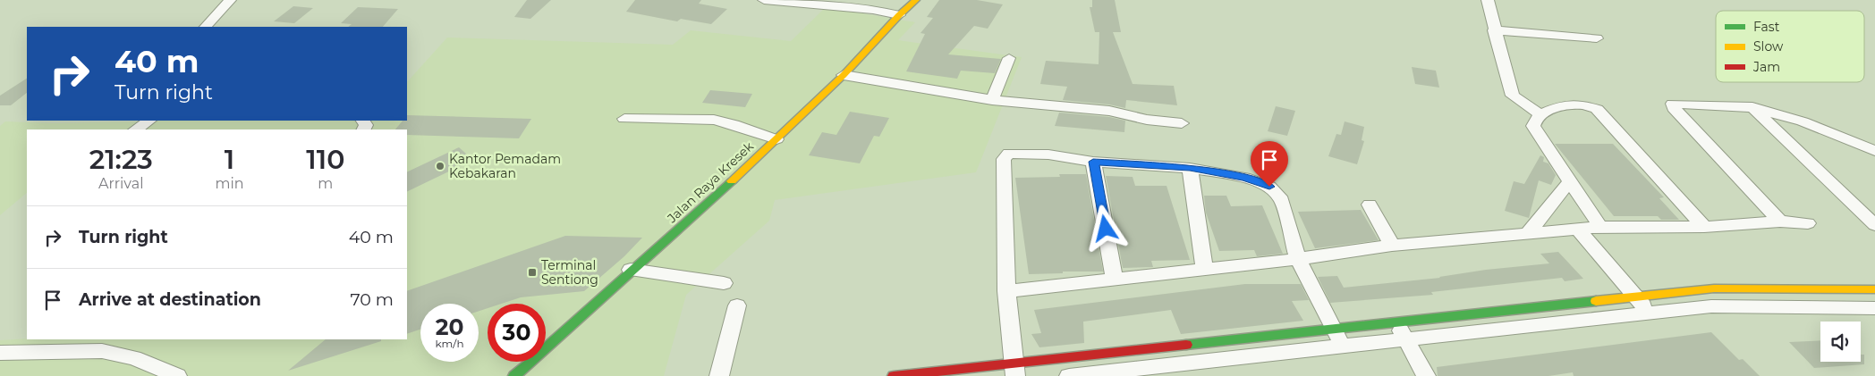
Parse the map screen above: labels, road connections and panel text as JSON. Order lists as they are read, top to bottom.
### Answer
{
  "streets": {
    "street": ["Jalan Raya Kresek"]
  },
  "places": {
    "other": ["Kantor Pemadam Kebakaran"],
    "transit": ["Terminal Sentiong"]
  },
  "legend": ["Fast", "Slow", "Jam"],
  "page": {
    "turn": ["40 m", "Turn right"],
    "eta": [
      "21:23",
      "Arrival",
      "1",
      "min",
      "110",
      "m"
    ],
    "list": [
      {
        "name": "Turn right",
        "value": "40 m"
      },
      {
        "name": "Arrive at destination",
        "value": "70 m"
      }
    ],
    "speed": "20 km/h",
    "limit": "30"
  }
}
